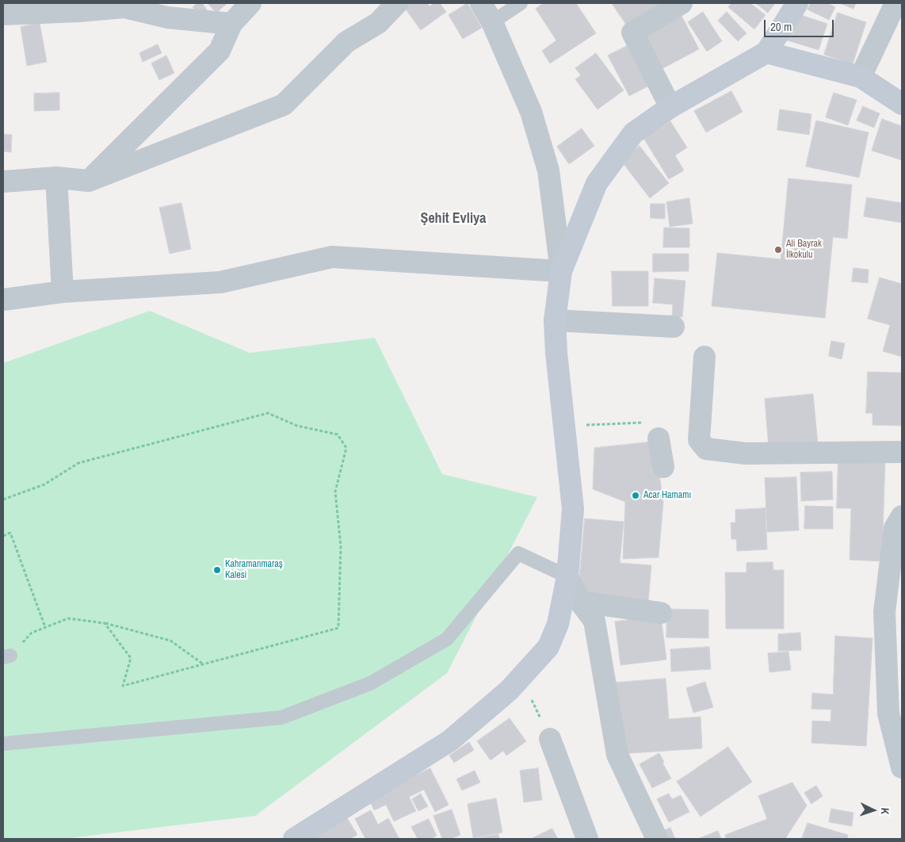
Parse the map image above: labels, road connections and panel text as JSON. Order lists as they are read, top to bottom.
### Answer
{
  "districts": ["Şehit Evliya"],
  "places": ["Ali Bayrak İlkokulu", "Acar Hamamı", "Kahramanmaraş Kalesi"],
  "scale_bar": "20 m",
  "north": "right"
}
